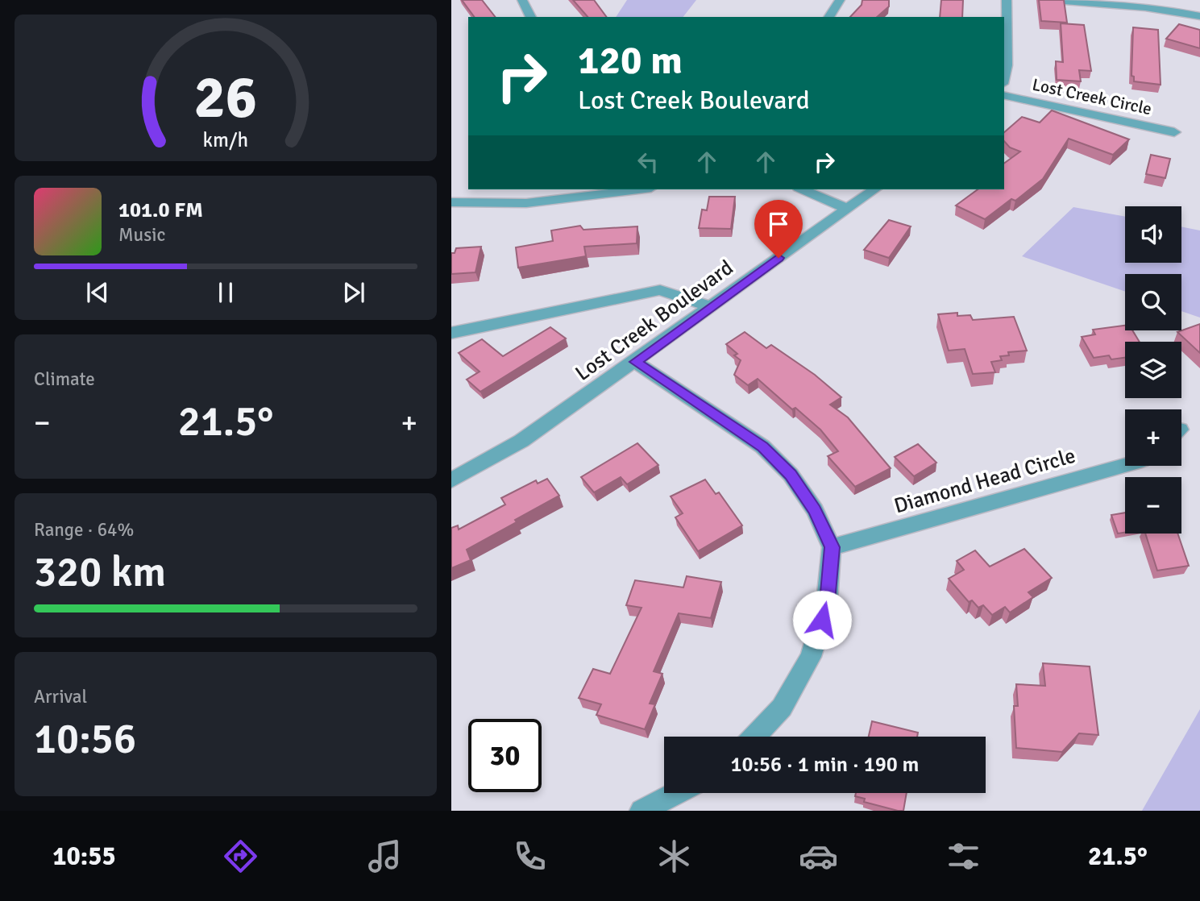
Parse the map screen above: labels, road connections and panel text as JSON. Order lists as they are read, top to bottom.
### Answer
{
  "streets": {
    "street": ["Lost Creek Circle", "Lost Creek Boulevard", "Diamond Head Circle"]
  },
  "page": {
    "turn": ["120 m", "Lost Creek Boulevard"],
    "song": ["101.0 FM", "Music"],
    "map_buttons": ["+", "−"],
    "tile": [
      "Climate",
      ["Range · 64%", "320 km"],
      ["Arrival", "10:56"]
    ],
    "heat": ["−", "21.5°", "+"],
    "limit": "30",
    "trip": "10:56 · 1 min · 190 m",
    "tabs": ["10:55", "21.5°"],
    "gauge": ["26", "km/h"]
  }
}
